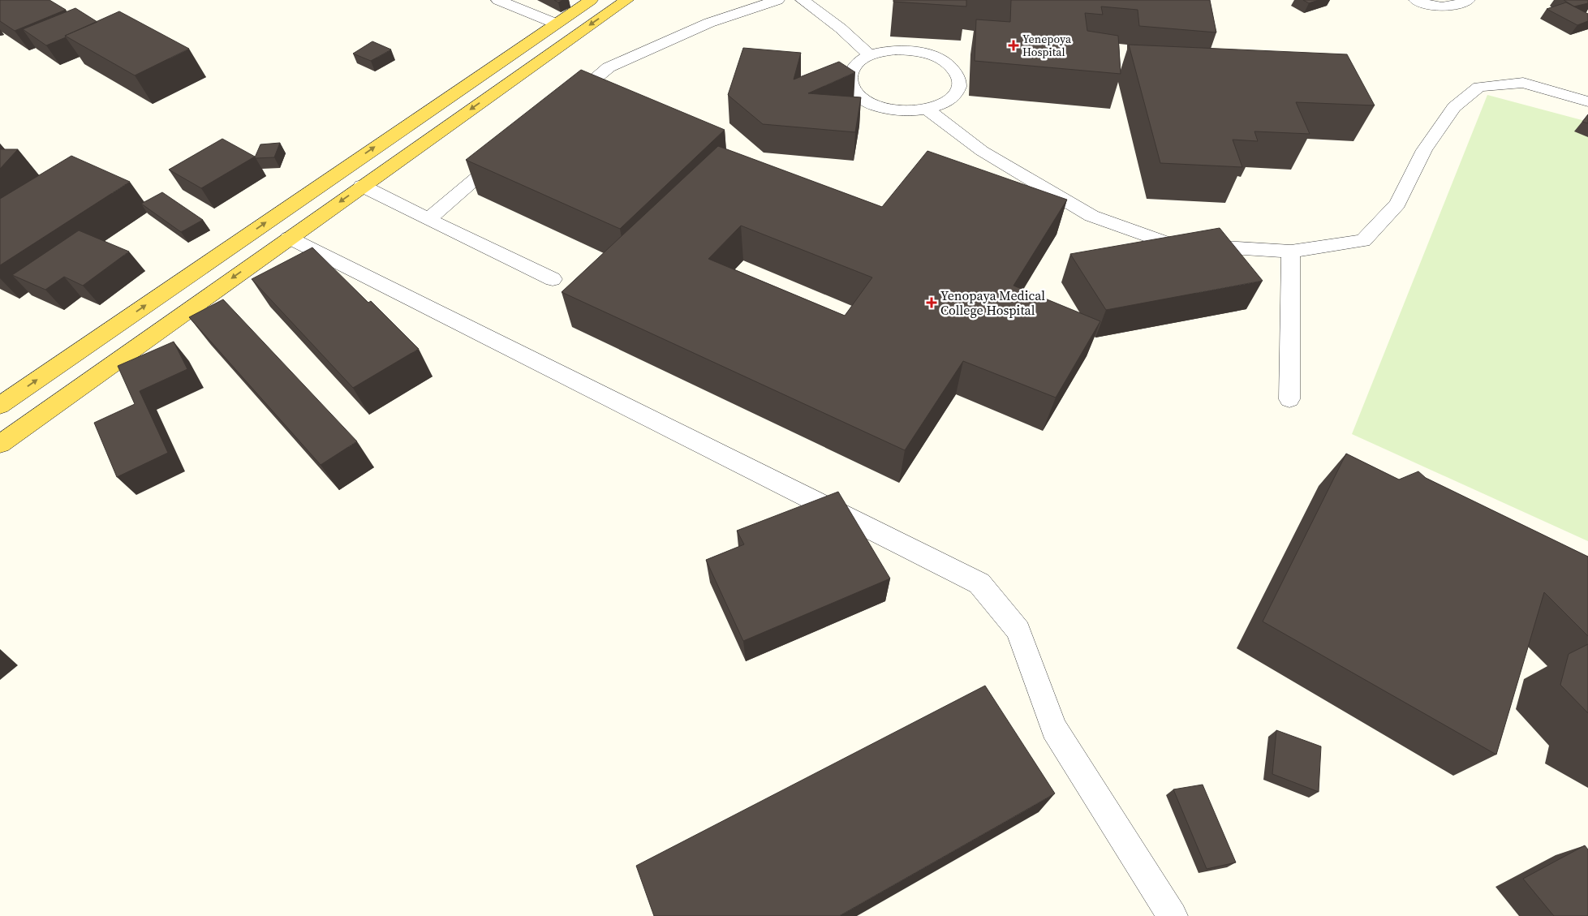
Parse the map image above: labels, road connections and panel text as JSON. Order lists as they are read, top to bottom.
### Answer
{
  "places": {
    "health": ["Yenepoya Hospital", "Yenopaya Medical College Hospital"]
  }
}
